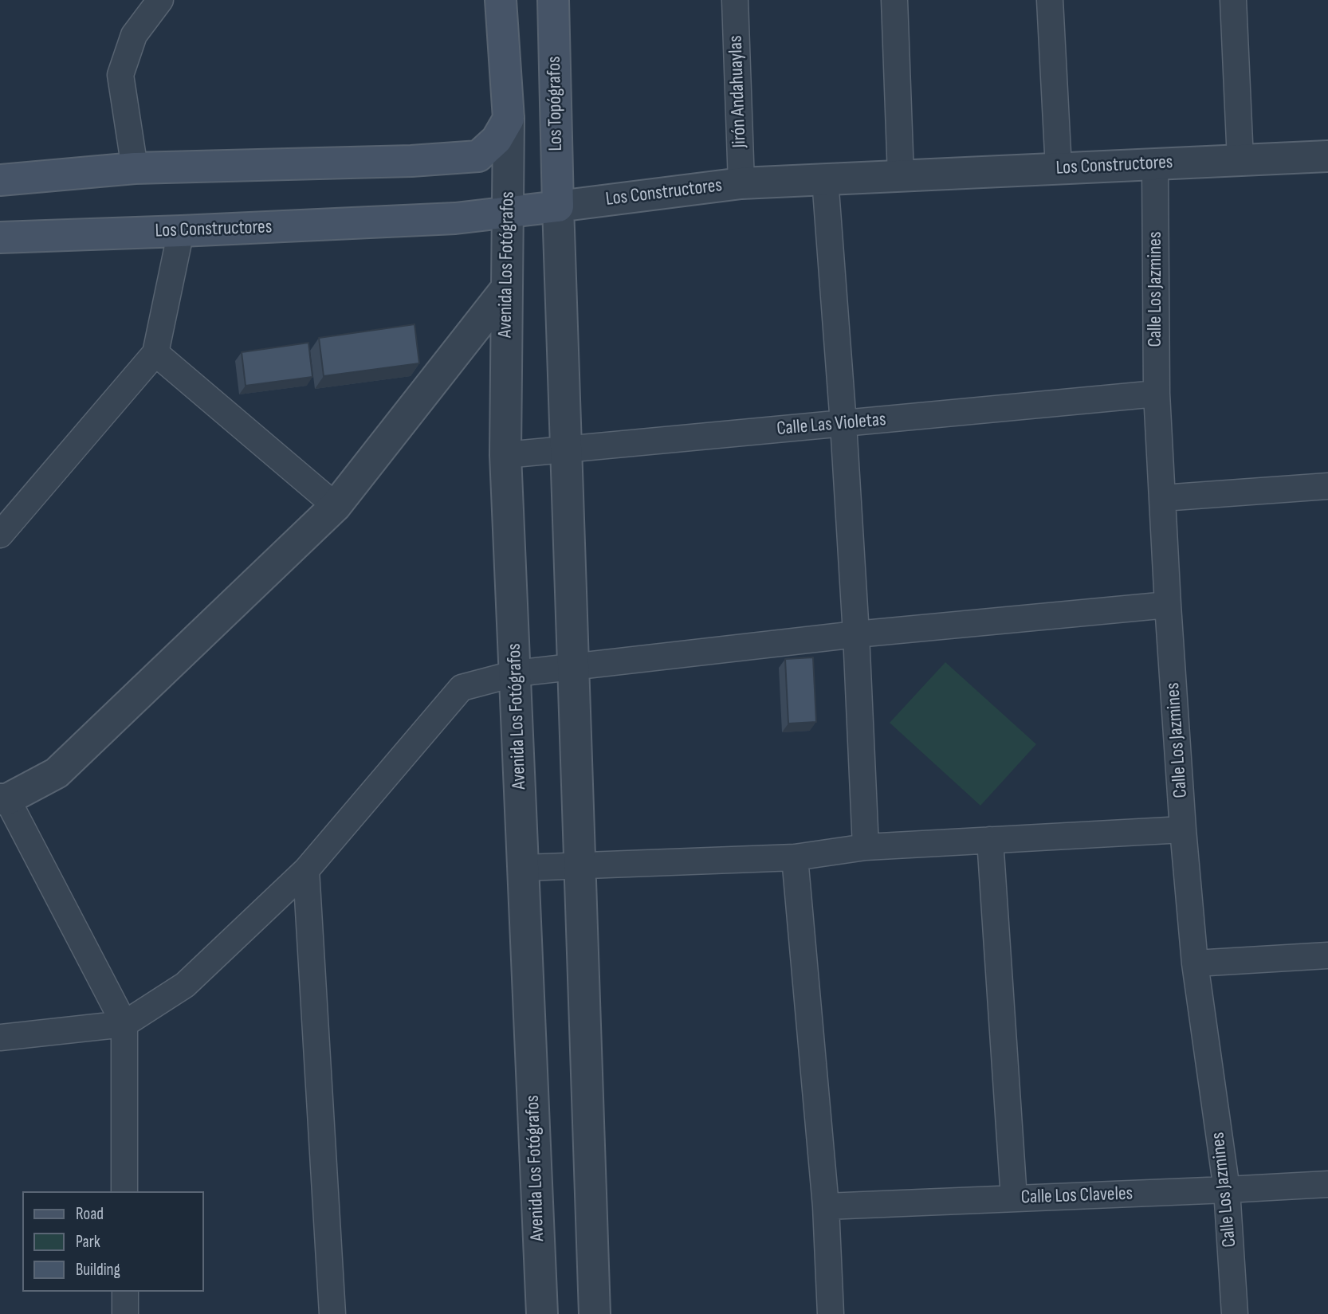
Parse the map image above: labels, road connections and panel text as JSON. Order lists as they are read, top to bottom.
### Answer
{
  "streets": {
    "main road": ["Los Topógrafos", "Los Constructores"],
    "street": [
      "Jirón Andahuaylas",
      "Avenida Los Fotógrafos",
      "Calle Los Jazmines",
      "Calle Las Violetas",
      "Calle Los Claveles"
    ]
  },
  "crossings": [
    ["Jirón Andahuaylas", "Los Constructores"],
    ["Los Topógrafos", "Los Constructores"],
    ["Los Constructores", "Avenida Los Fotógrafos"],
    ["Los Constructores", "Calle Los Jazmines"],
    ["Avenida Los Fotógrafos", "Calle Las Violetas"],
    ["Calle Los Jazmines", "Calle Las Violetas"],
    ["Calle Los Jazmines", "Calle Los Claveles"]
  ],
  "legend": ["Road", "Park", "Building"]
}
